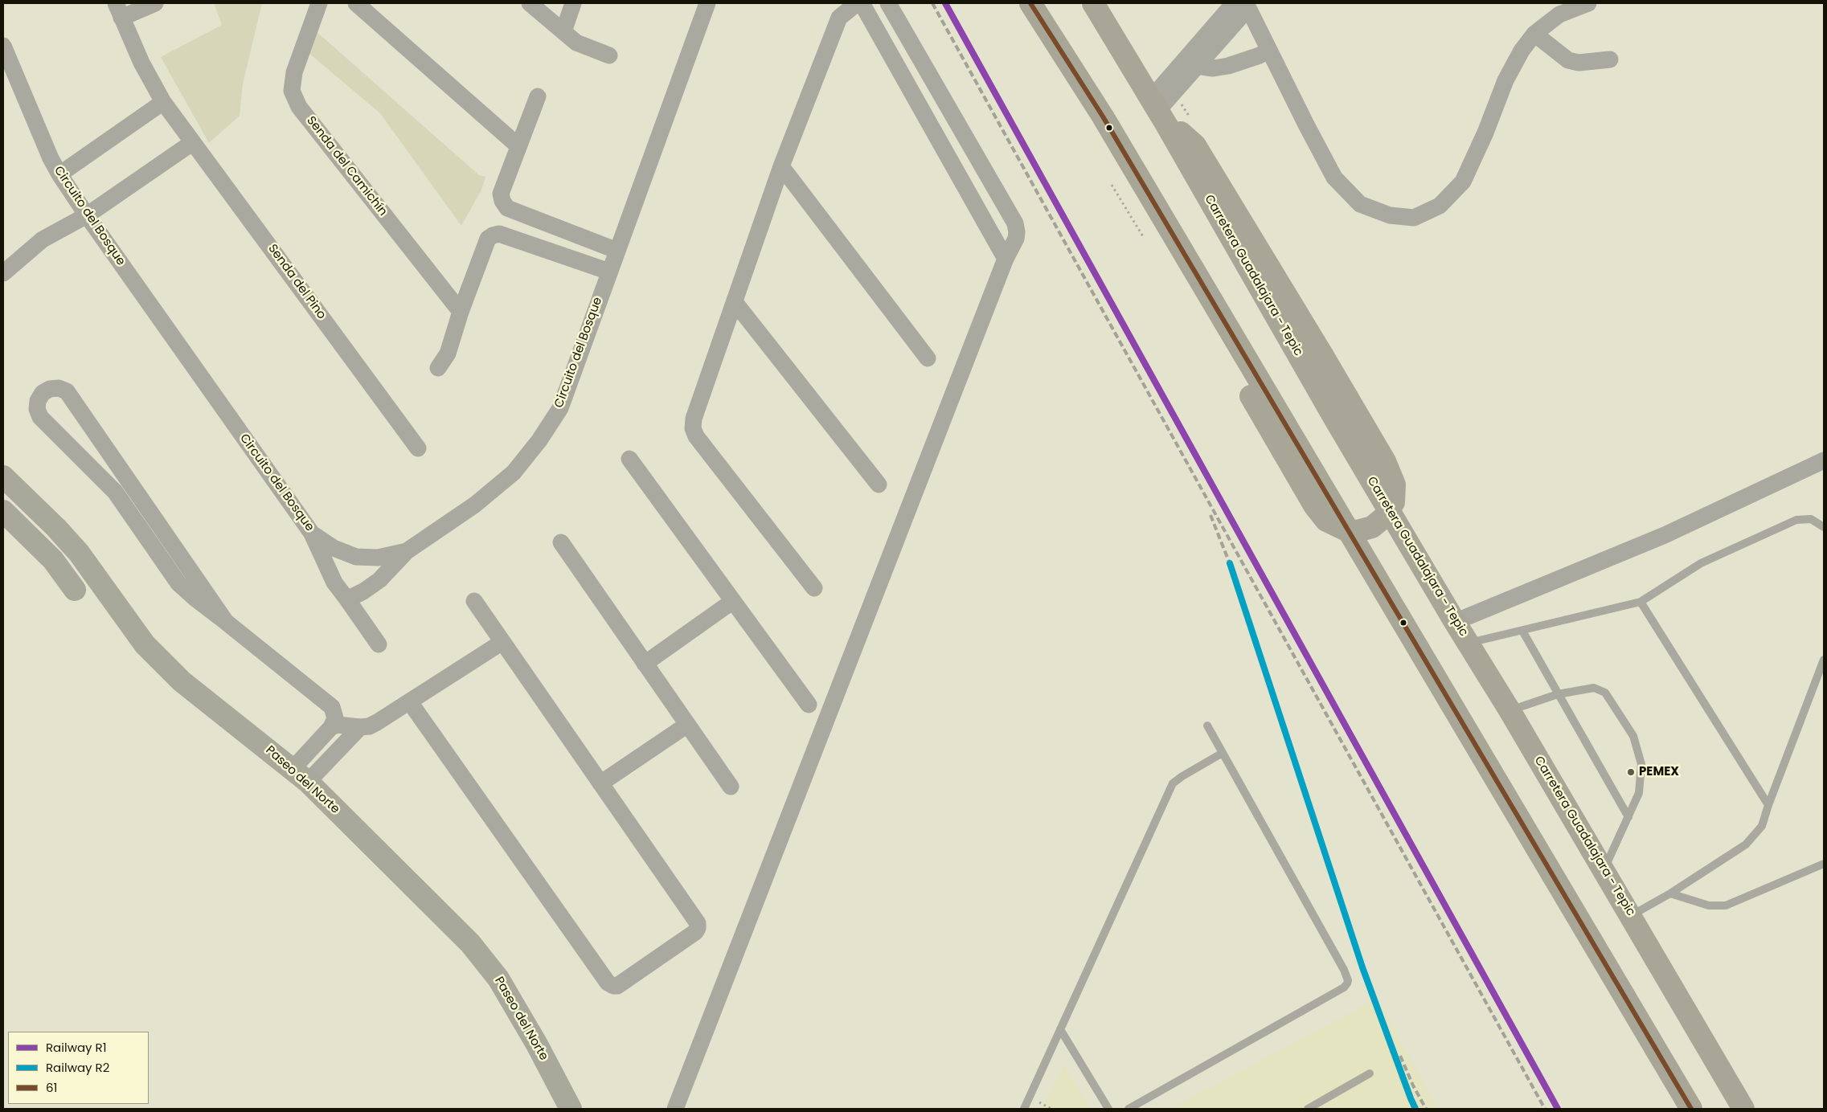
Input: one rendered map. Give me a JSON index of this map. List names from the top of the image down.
{
  "streets": {
    "highway": ["Carretera Guadalajara - Tepic"],
    "street": [
      "Senda del Camichín",
      "Circuito del Bosque",
      "Senda del Pino",
      "Paseo del Norte"
    ]
  },
  "places": ["PEMEX"],
  "lines": ["rail line R1", "transit line 61", "rail line R2"],
  "legend": ["Railway R1", "Railway R2", "61"]
}
